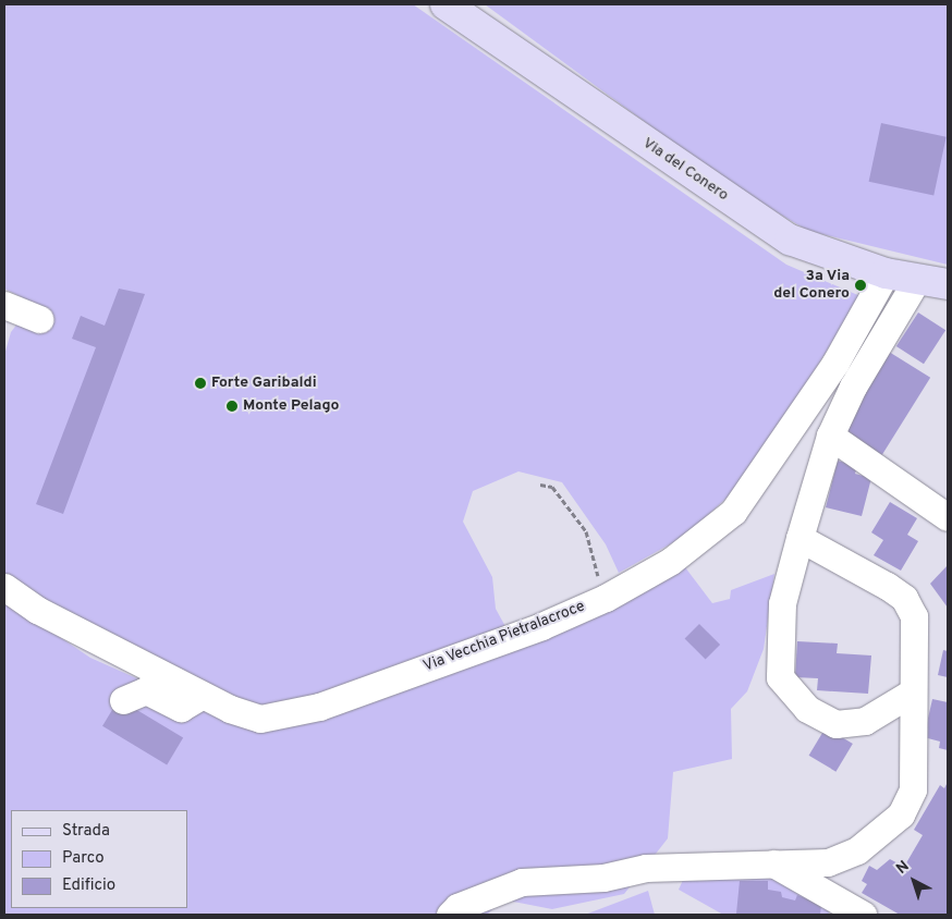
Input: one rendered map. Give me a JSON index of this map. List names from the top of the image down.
{
  "streets": {
    "main road": ["Via del Conero"],
    "street": ["Via Vecchia Pietralacroce"]
  },
  "crossings": [
    ["Via del Conero", "Via Vecchia Pietralacroce"]
  ],
  "places": ["3a Via del Conero", "Forte Garibaldi", "Monte Pelago"],
  "legend": ["Strada", "Parco", "Edificio"],
  "north": "top left"
}
